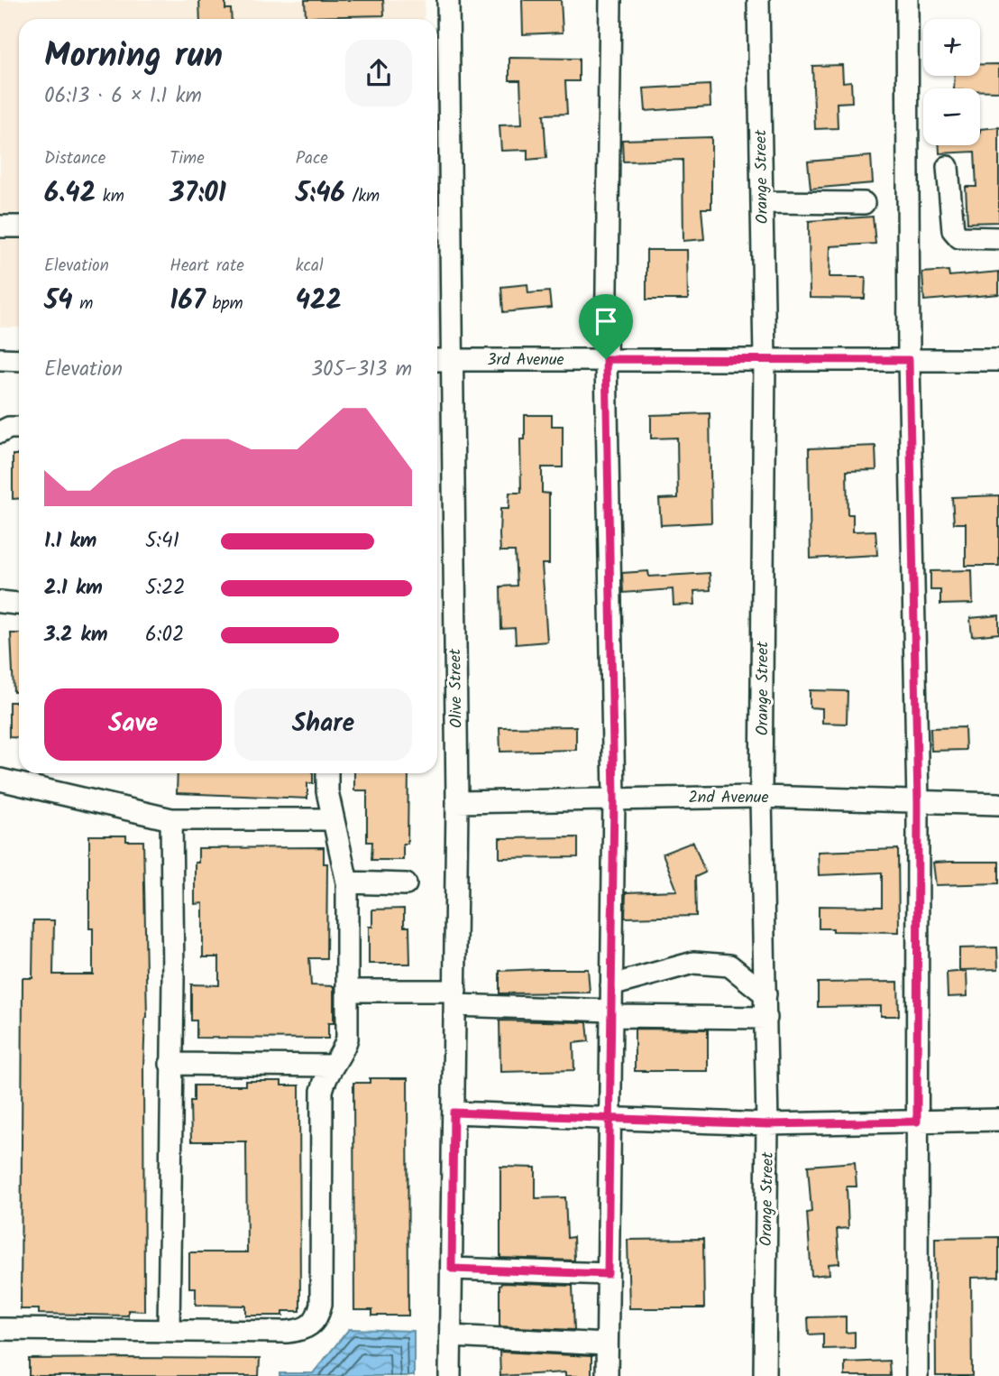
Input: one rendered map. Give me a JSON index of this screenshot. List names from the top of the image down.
{
  "streets": {
    "street": [
      "Orange Street",
      "3rd Avenue",
      "Olive Street",
      "2nd Avenue"
    ]
  },
  "crossings": [
    ["Orange Street", "3rd Avenue"],
    ["Orange Street", "2nd Avenue"],
    ["3rd Avenue", "Olive Street"],
    ["Olive Street", "2nd Avenue"]
  ],
  "page": {
    "map_buttons": ["+", "−"],
    "heading": ["Morning run", "06:13 · 6 × 1.1 km"],
    "stats": [
      ["Distance", "6.42 km"],
      ["Time", "37:01"],
      ["Pace", "5:46 /km"],
      ["Elevation", "54 m"],
      ["Heart rate", "167 bpm"],
      ["kcal", "422"]
    ],
    "chart": ["Elevation", "305–313 m"],
    "list": [
      {
        "name": "1.1 km",
        "note": "5:41"
      },
      {
        "name": "2.1 km",
        "note": "5:22"
      },
      {
        "name": "3.2 km",
        "note": "6:02"
      }
    ],
    "buttons": ["Save", "Share"]
  }
}
